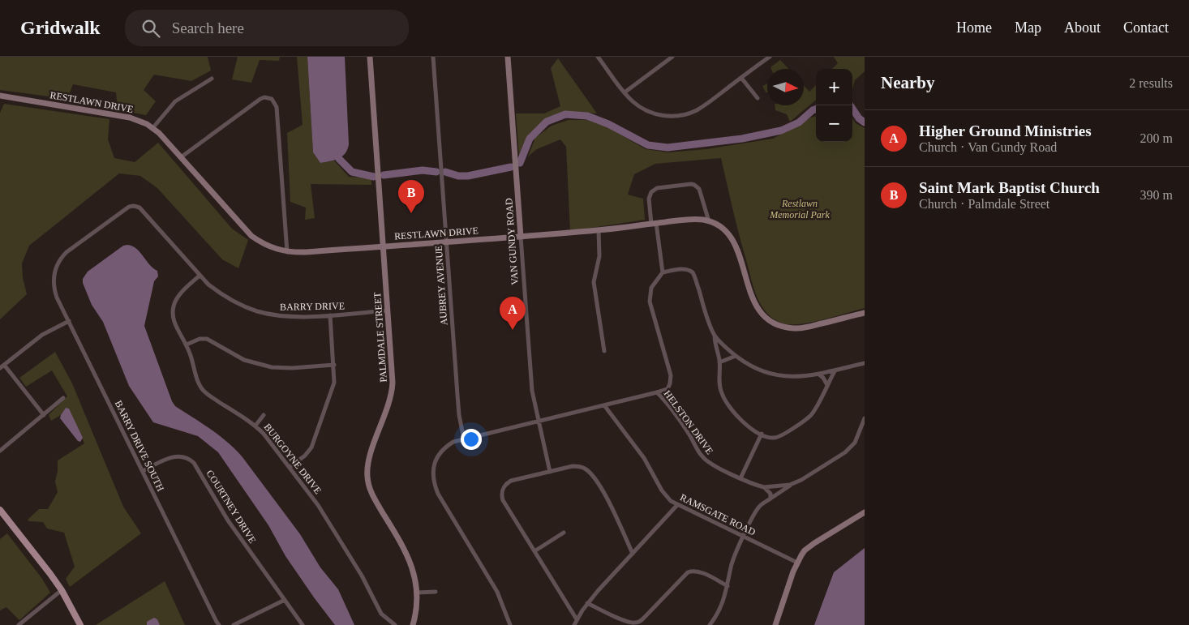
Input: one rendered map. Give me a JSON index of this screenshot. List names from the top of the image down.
{
  "streets": {
    "street": [
      "RESTLAWN DRIVE",
      "VAN GUNDY ROAD",
      "AUBREY AVENUE",
      "BARRY DRIVE",
      "PALMDALE STREET",
      "HELSTON DRIVE",
      "BARRY DRIVE SOUTH",
      "BURGOYNE DRIVE",
      "COURTNEY DRIVE",
      "RAMSGATE ROAD"
    ]
  },
  "crossings": [
    ["RESTLAWN DRIVE", "VAN GUNDY ROAD"],
    ["RESTLAWN DRIVE", "AUBREY AVENUE"],
    ["RESTLAWN DRIVE", "PALMDALE STREET"],
    ["BARRY DRIVE", "PALMDALE STREET"],
    ["BARRY DRIVE", "BARRY DRIVE SOUTH"],
    ["BARRY DRIVE", "BURGOYNE DRIVE"],
    ["BARRY DRIVE SOUTH", "COURTNEY DRIVE"]
  ],
  "parks": ["Restlawn Memorial Park"],
  "north": "right",
  "page": {
    "header": "Gridwalk",
    "search": "Search here",
    "nav": [
      "Home",
      "Map",
      "About",
      "Contact"
    ],
    "heading": ["Nearby", "2 results"],
    "map_buttons": ["+", "−"],
    "list": [
      {
        "mark": "A",
        "name": "Higher Ground Ministries",
        "note": "Church · Van Gundy Road",
        "value": "200 m"
      },
      {
        "mark": "B",
        "name": "Saint Mark Baptist Church",
        "note": "Church · Palmdale Street",
        "value": "390 m"
      }
    ],
    "pins": ["B", "A"]
  }
}
